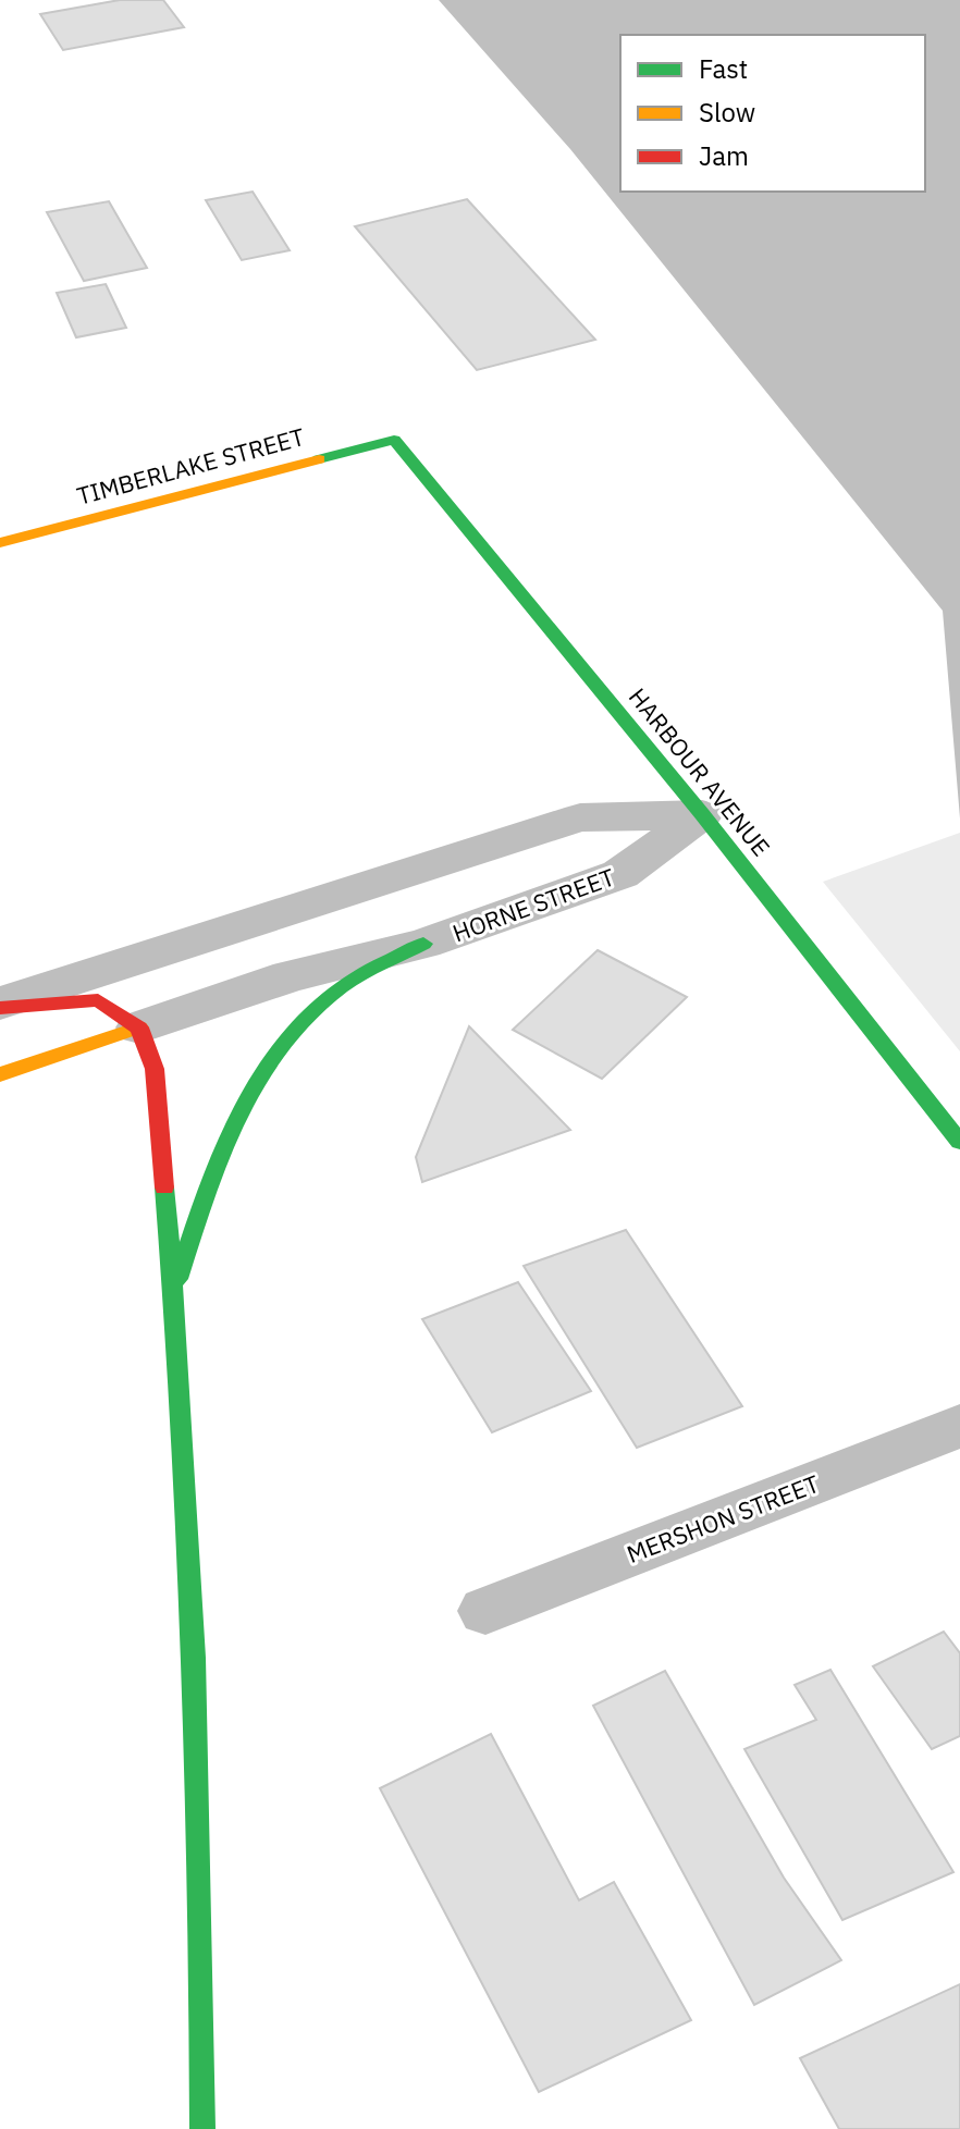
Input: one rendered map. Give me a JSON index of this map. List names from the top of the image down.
{
  "streets": {
    "main road": ["TIMBERLAKE STREET", "HARBOUR AVENUE", "HORNE STREET"],
    "street": ["MERSHON STREET"]
  },
  "crossings": [
    ["TIMBERLAKE STREET", "HARBOUR AVENUE"],
    ["HARBOUR AVENUE", "HORNE STREET"]
  ],
  "legend": ["Fast", "Slow", "Jam"]
}
